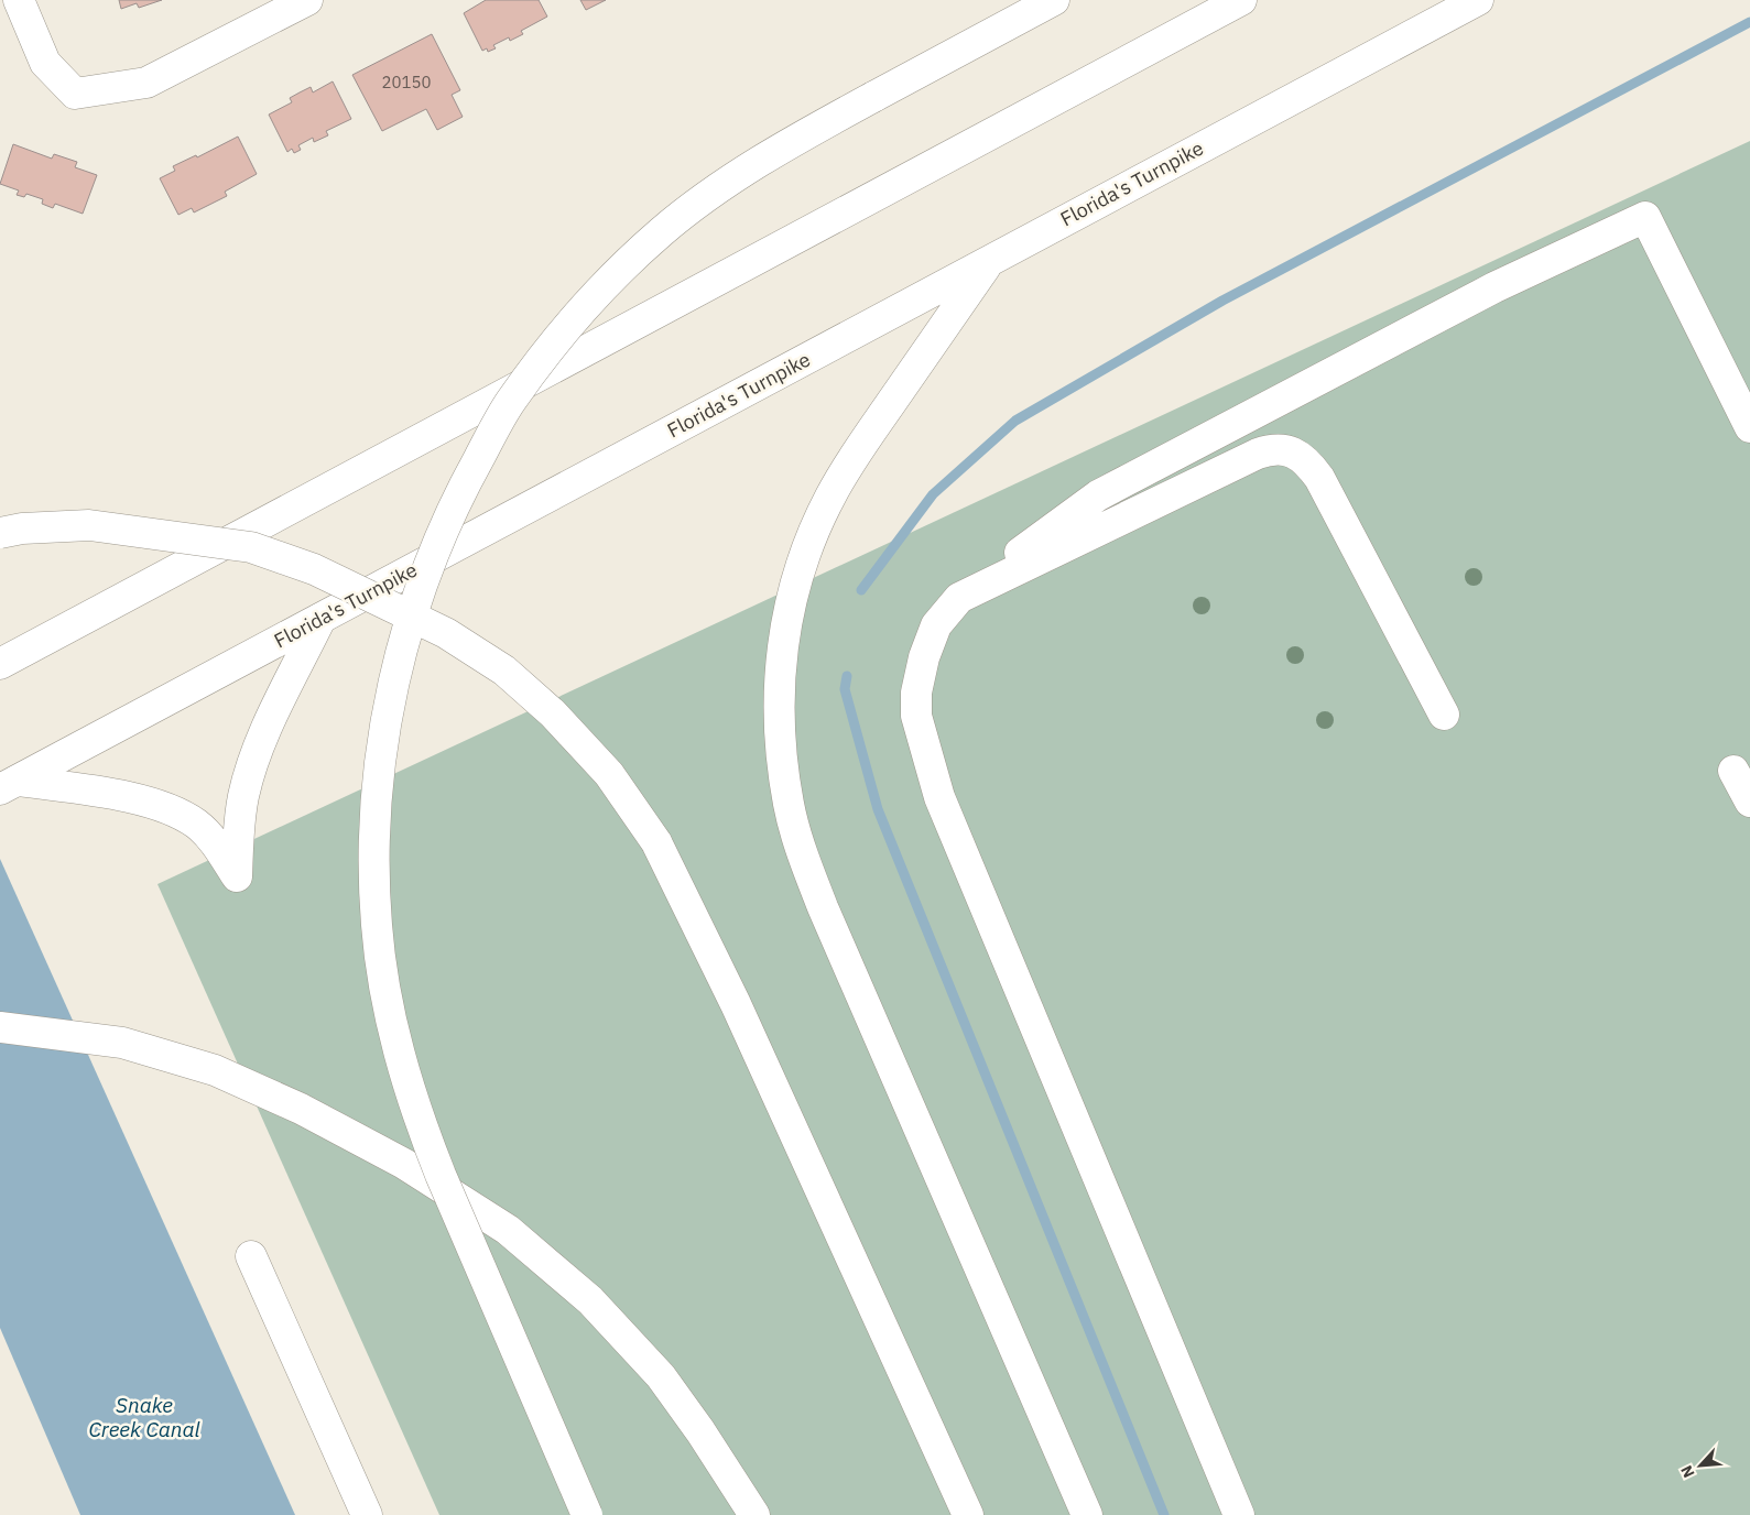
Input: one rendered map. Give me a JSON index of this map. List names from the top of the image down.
{
  "streets": {
    "main road": ["Florida's Turnpike"]
  },
  "water": ["Snake Creek Canal"],
  "house_numbers": ["20150"],
  "north": "bottom left"
}
